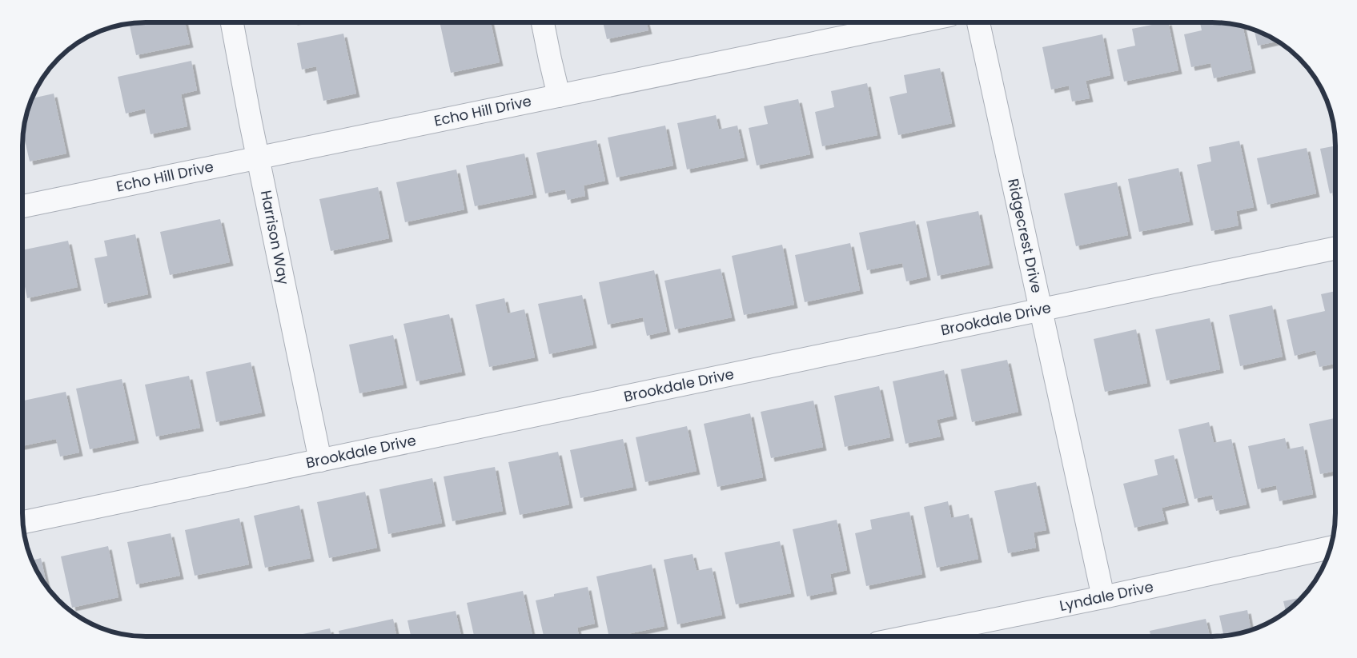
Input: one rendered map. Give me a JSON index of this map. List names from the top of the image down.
{
  "streets": {
    "street": [
      "Echo Hill Drive",
      "Ridgecrest Drive",
      "Harrison Way",
      "Brookdale Drive",
      "Lyndale Drive"
    ]
  },
  "crossings": [
    ["Echo Hill Drive", "Harrison Way"],
    ["Ridgecrest Drive", "Brookdale Drive"],
    ["Ridgecrest Drive", "Lyndale Drive"],
    ["Harrison Way", "Brookdale Drive"]
  ]
}
